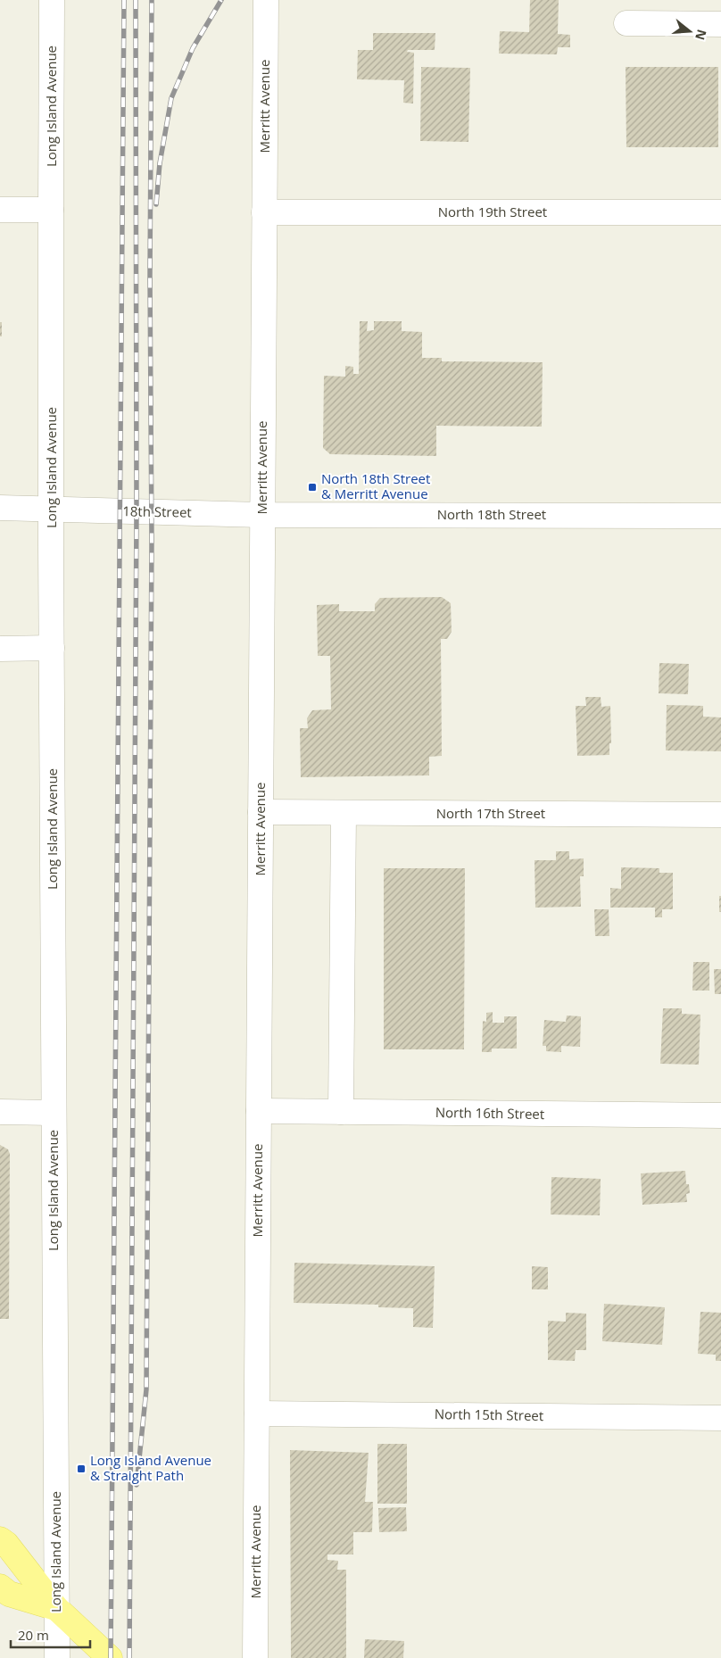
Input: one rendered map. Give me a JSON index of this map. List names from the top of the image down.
{
  "streets": {
    "street": [
      "Long Island Avenue",
      "Merritt Avenue",
      "North 19th Street",
      "18th Street",
      "North 18th Street",
      "North 17th Street",
      "North 16th Street",
      "North 15th Street"
    ]
  },
  "crossings": [
    ["Long Island Avenue", "18th Street"],
    ["Merritt Avenue", "North 19th Street"],
    ["Merritt Avenue", "18th Street"],
    ["Merritt Avenue", "North 18th Street"],
    ["Merritt Avenue", "North 17th Street"],
    ["Merritt Avenue", "North 16th Street"],
    ["Merritt Avenue", "North 15th Street"],
    ["18th Street", "North 18th Street"]
  ],
  "places": {
    "transit": ["North 18th Street & Merritt Avenue", "Long Island Avenue & Straight Path"]
  },
  "scale_bar": "20 m",
  "north": "right"
}
